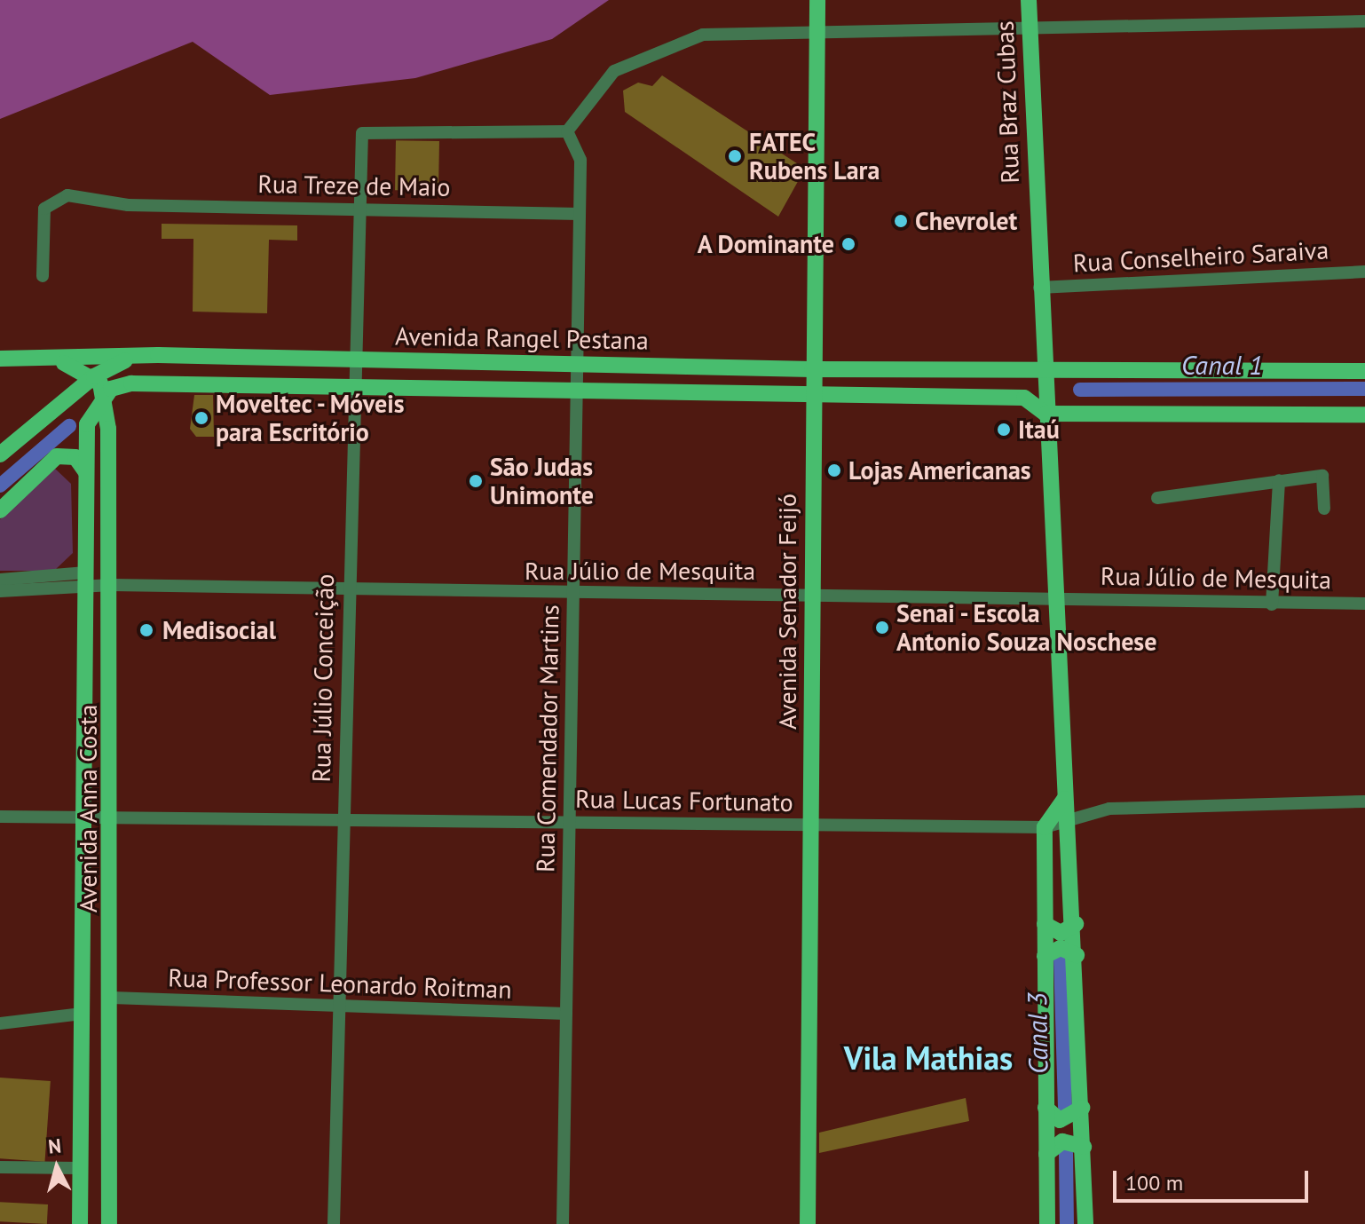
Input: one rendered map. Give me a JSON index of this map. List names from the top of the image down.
{
  "streets": {
    "main road": [
      "Rua Braz Cubas",
      "Avenida Rangel Pestana",
      "Avenida Senador Feijó",
      "Avenida Anna Costa"
    ],
    "street": [
      "Rua Treze de Maio",
      "Rua Conselheiro Saraiva",
      "Rua Júlio de Mesquita",
      "Rua Júlio Conceição",
      "Rua Comendador Martins",
      "Rua Lucas Fortunato",
      "Rua Professor Leonardo Roitman"
    ]
  },
  "crossings": [
    ["Rua Braz Cubas", "Rua Conselheiro Saraiva"],
    ["Rua Braz Cubas", "Avenida Rangel Pestana"],
    ["Rua Braz Cubas", "Rua Júlio de Mesquita"],
    ["Rua Braz Cubas", "Rua Lucas Fortunato"],
    ["Rua Treze de Maio", "Rua Júlio Conceição"],
    ["Rua Treze de Maio", "Rua Comendador Martins"],
    ["Avenida Rangel Pestana", "Avenida Senador Feijó"],
    ["Avenida Rangel Pestana", "Rua Júlio Conceição"],
    ["Avenida Rangel Pestana", "Rua Comendador Martins"],
    ["Rua Júlio de Mesquita", "Avenida Senador Feijó"],
    ["Rua Júlio de Mesquita", "Rua Júlio Conceição"],
    ["Rua Júlio de Mesquita", "Rua Comendador Martins"],
    ["Rua Júlio de Mesquita", "Avenida Anna Costa"],
    ["Avenida Senador Feijó", "Rua Lucas Fortunato"],
    ["Rua Júlio Conceição", "Rua Comendador Martins"],
    ["Rua Júlio Conceição", "Rua Lucas Fortunato"],
    ["Rua Júlio Conceição", "Rua Professor Leonardo Roitman"],
    ["Rua Comendador Martins", "Rua Lucas Fortunato"],
    ["Rua Comendador Martins", "Rua Professor Leonardo Roitman"],
    ["Rua Lucas Fortunato", "Avenida Anna Costa"],
    ["Avenida Anna Costa", "Rua Professor Leonardo Roitman"]
  ],
  "districts": ["Vila Mathias"],
  "water": ["Canal 1", "Canal 3"],
  "places": [
    "FATEC Rubens Lara",
    "Chevrolet",
    "A Dominante",
    "Moveltec - Móveis para Escritório",
    "Itaú",
    "Lojas Americanas",
    "São Judas Unimonte",
    "Senai - Escola Antonio Souza Noschese",
    "Medisocial"
  ],
  "scale_bar": "100 m",
  "north": "top"
}
